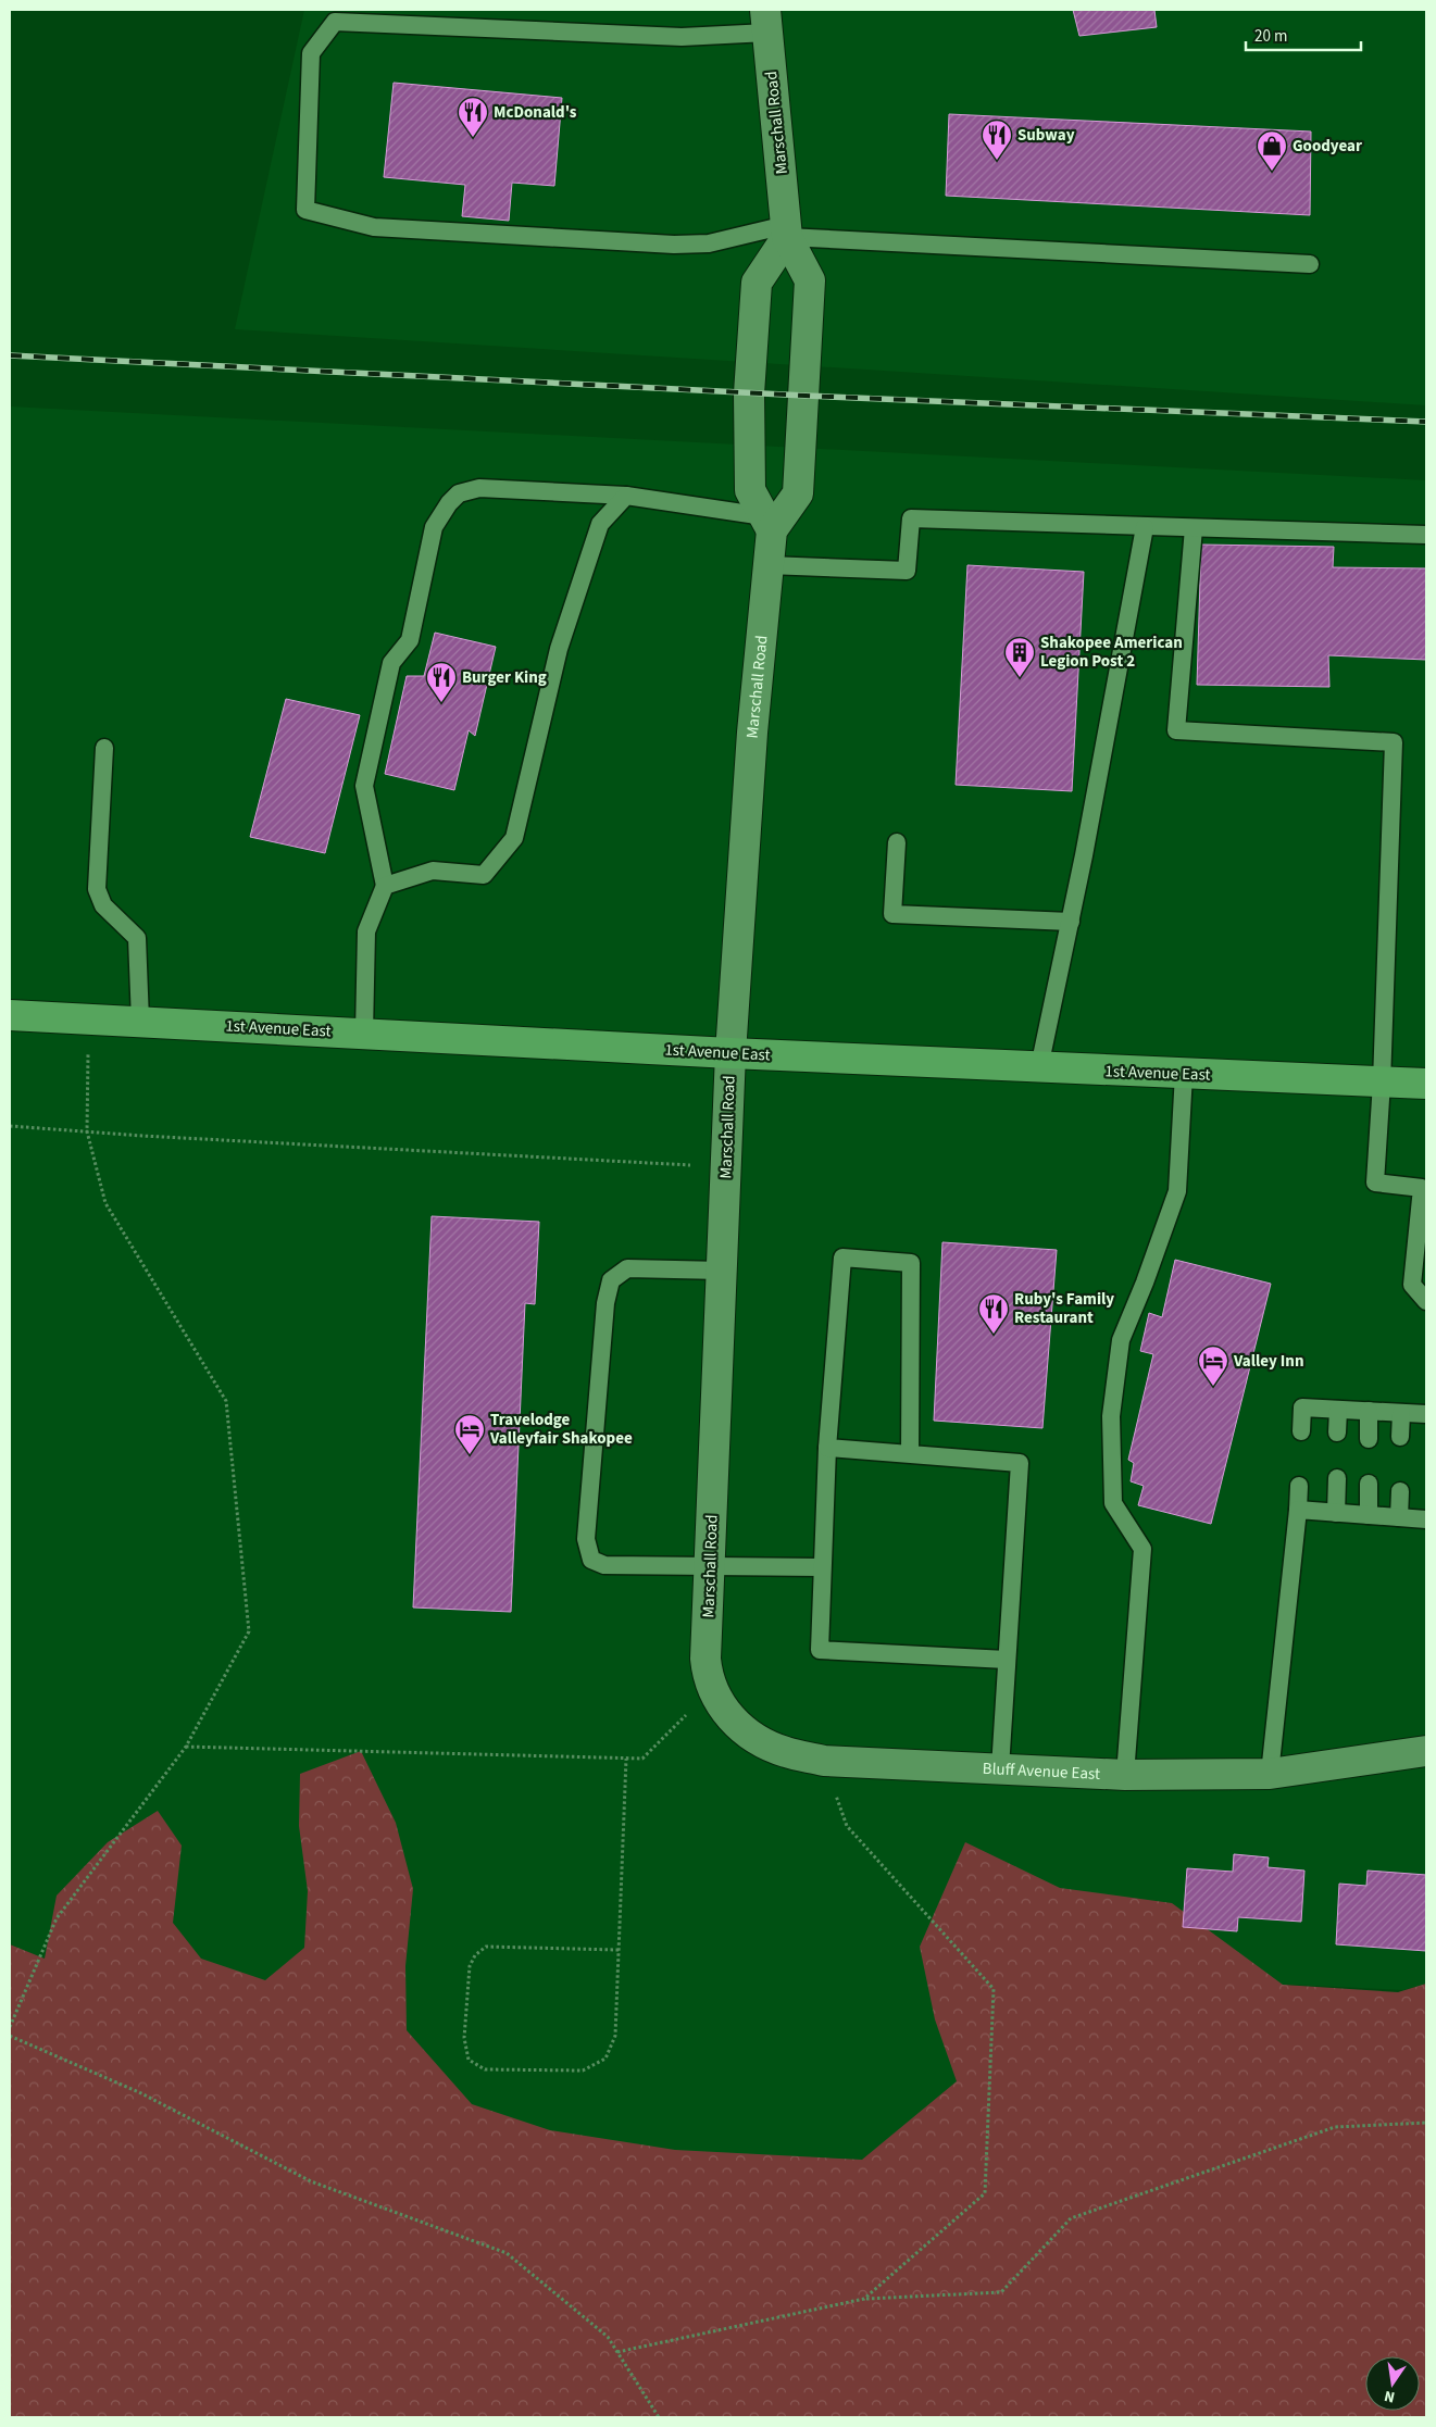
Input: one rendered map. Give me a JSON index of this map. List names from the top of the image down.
{
  "streets": {
    "main road": ["1st Avenue East"],
    "street": ["Marschall Road", "Bluff Avenue East"]
  },
  "crossings": [
    ["Marschall Road", "1st Avenue East"],
    ["Marschall Road", "Bluff Avenue East"]
  ],
  "places": {
    "restaurant": [
      "McDonald's",
      "Subway",
      "Burger King",
      "Ruby's Family Restaurant"
    ],
    "shop": ["Goodyear"],
    "building": ["Shakopee American Legion Post 2"],
    "hotel": ["Valley Inn", "Travelodge Valleyfair Shakopee"]
  },
  "scale_bar": "20 m",
  "north": "bottom"
}
